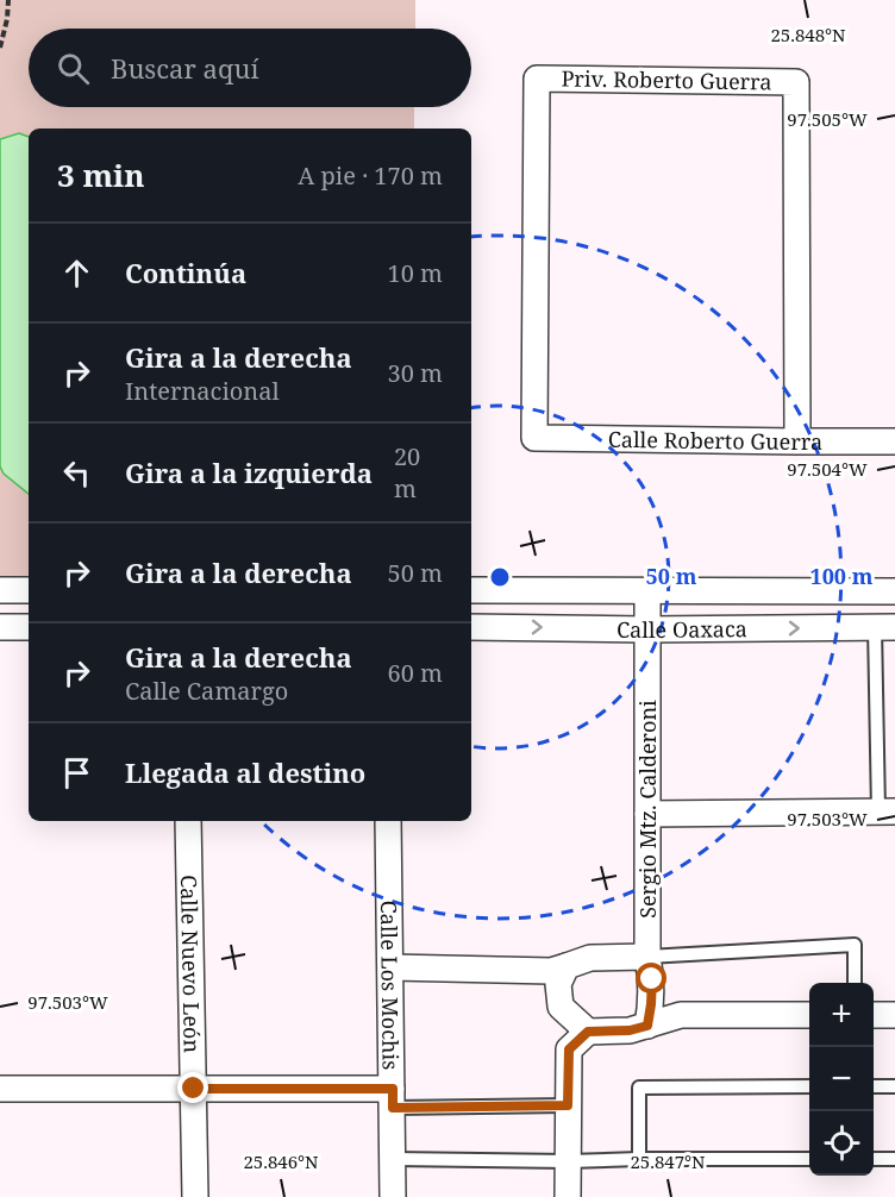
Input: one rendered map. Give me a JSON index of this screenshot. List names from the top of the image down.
{
  "streets": {
    "street": [
      "Priv. Roberto Guerra",
      "Calle Roberto Guerra",
      "Calle Oaxaca",
      "Sergio Mtz. Calderoni",
      "Calle Nuevo León",
      "Calle Los Mochis"
    ]
  },
  "crossings": [
    ["Priv. Roberto Guerra", "Calle Roberto Guerra"],
    ["Calle Oaxaca", "Sergio Mtz. Calderoni"]
  ],
  "page": {
    "search": "Buscar aquí",
    "heading": ["3 min", "A pie · 170 m"],
    "list": [
      ["Continúa", "10 m"],
      ["Gira a la derecha", "Internacional", "30 m"],
      ["Gira a la izquierda", "20 m"],
      ["Gira a la derecha", "50 m"],
      ["Gira a la derecha", "Calle Camargo", "60 m"],
      "Llegada al destino"
    ],
    "map_buttons": ["+", "−"]
  },
  "coordinates": [
    "25.848°N",
    "97.505°W",
    "97.504°W",
    "97.503°W",
    "25.846°N",
    "25.847°N"
  ],
  "rings": ["50 m", "100 m"]
}
